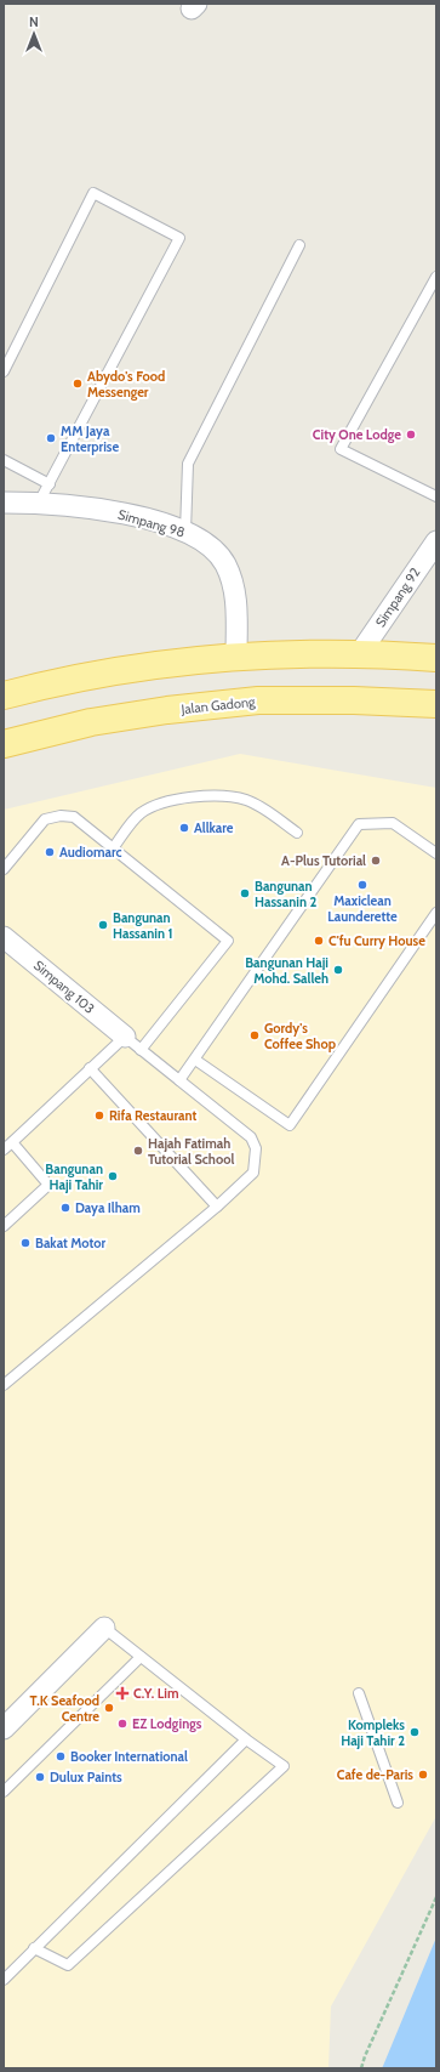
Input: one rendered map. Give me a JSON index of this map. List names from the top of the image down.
{
  "streets": {
    "main road": ["Jalan Gadong"],
    "street": ["Simpang 98", "Simpang 92", "Simpang 103"]
  },
  "places": {
    "other": [
      "Abydo's Food Messenger",
      "City One Lodge",
      "MM Jaya Enterprise",
      "Allkare",
      "Audiomarc",
      "A-Plus Tutorial",
      "Maxiclean Launderette",
      "Bangunan Hassanin 2",
      "Bangunan Hassanin 1",
      "C'fu Curry House",
      "Bangunan Haji Mohd. Salleh",
      "Gordy's Coffee Shop",
      "Rifa Restaurant",
      "Hajah Fatimah Tutorial School",
      "Bangunan Haji Tahir",
      "Daya Ilham",
      "Bakat Motor",
      "T.K Seafood Centre",
      "EZ Lodgings",
      "Kompleks Haji Tahir 2",
      "Booker International",
      "Cafe de-Paris",
      "Dulux Paints"
    ],
    "health": ["C.Y. Lim"]
  },
  "north": "top"
}
